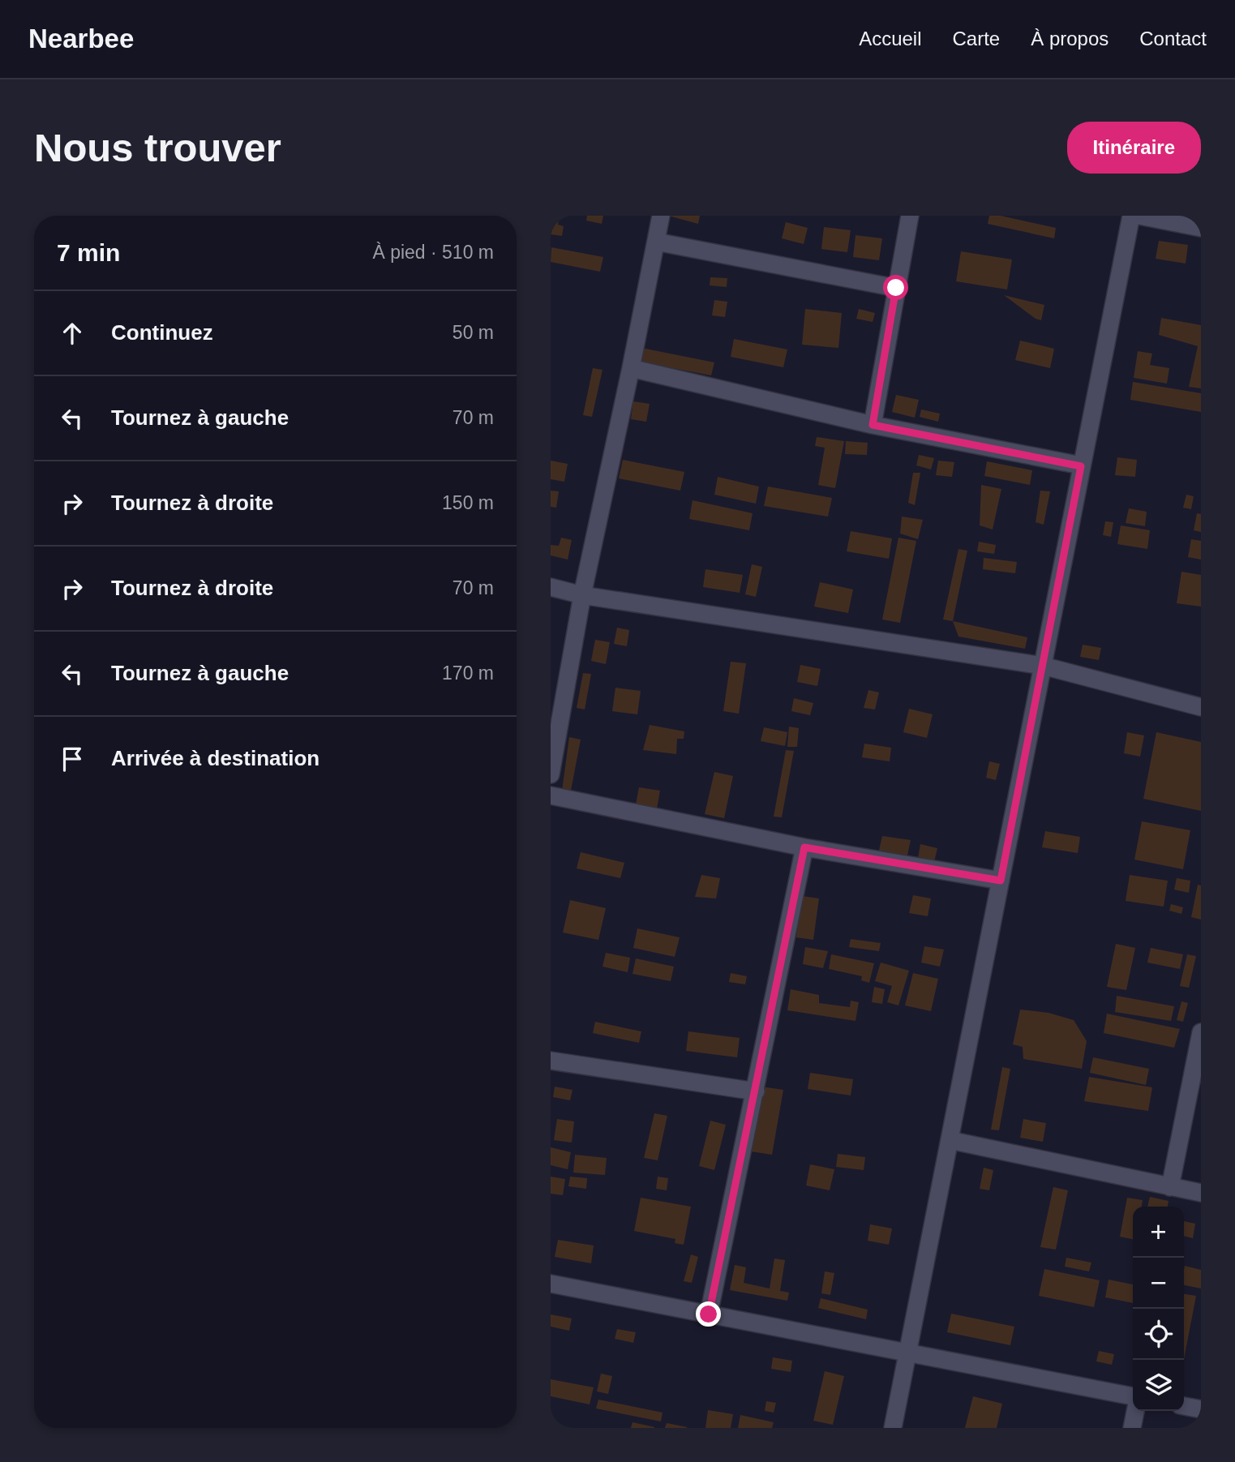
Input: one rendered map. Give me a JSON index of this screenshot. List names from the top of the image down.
{
  "page": {
    "header": "Nearbee",
    "nav": [
      "Accueil",
      "Carte",
      "À propos",
      "Contact"
    ],
    "buttons": "Itinéraire",
    "title": "Nous trouver",
    "heading": ["7 min", "À pied · 510 m"],
    "list": [
      ["Continuez", "50 m"],
      ["Tournez à gauche", "70 m"],
      ["Tournez à droite", "150 m"],
      ["Tournez à droite", "70 m"],
      ["Tournez à gauche", "170 m"],
      "Arrivée à destination"
    ],
    "map_buttons": ["+", "−"]
  }
}
